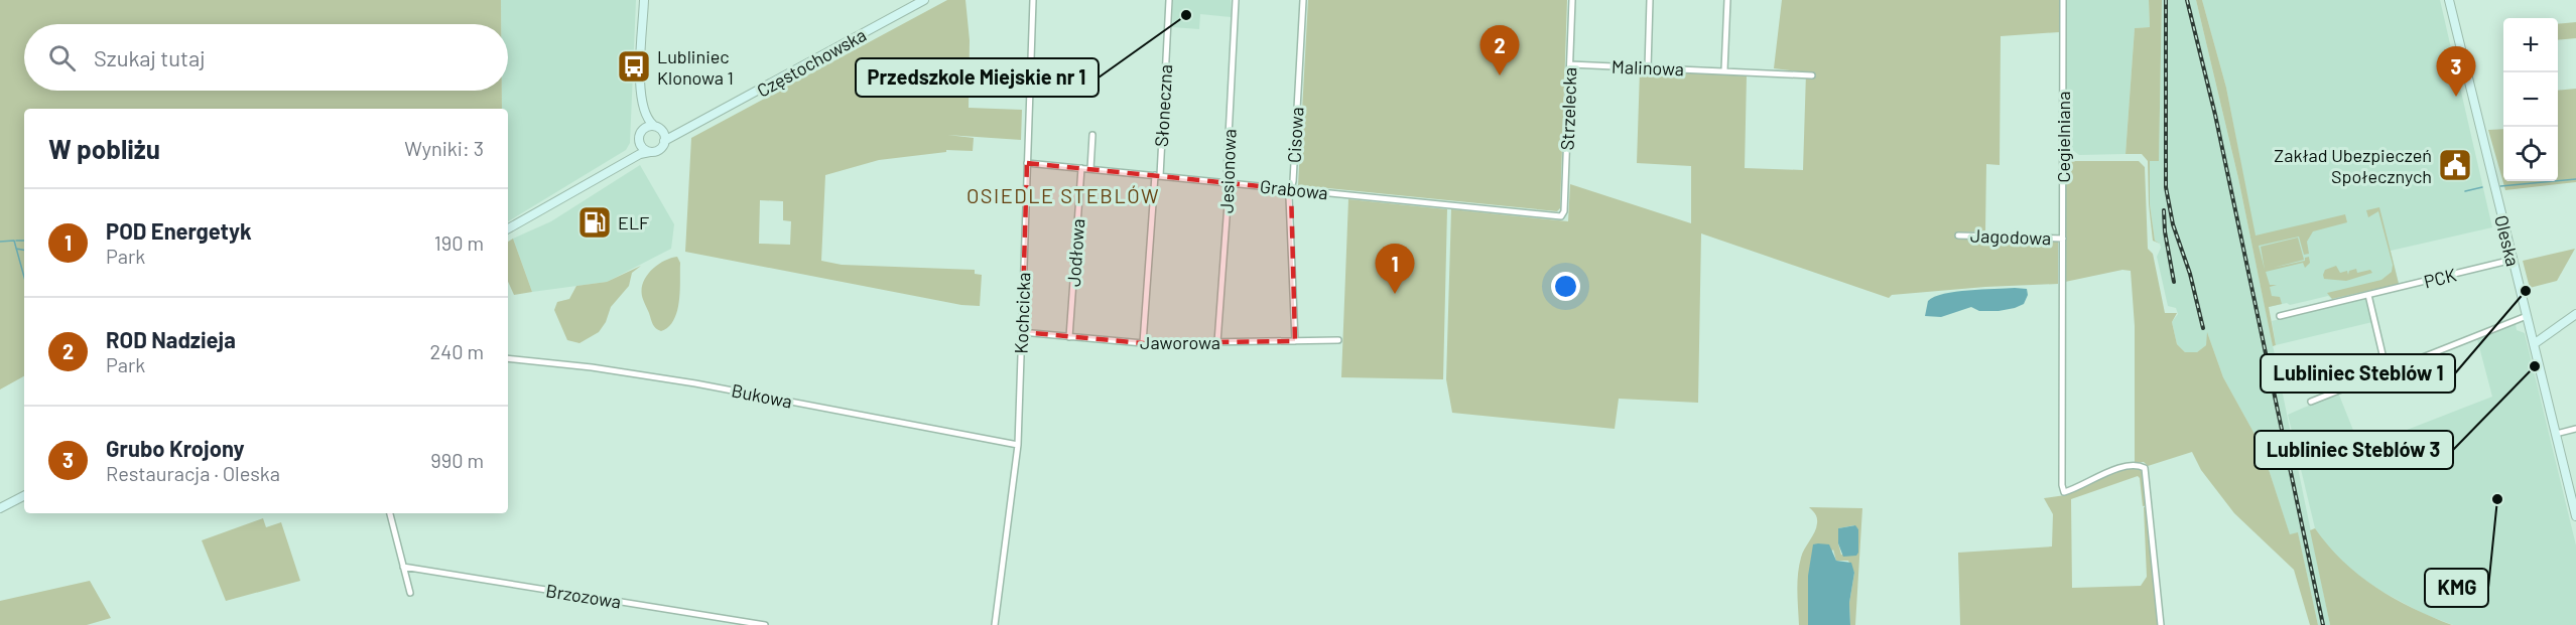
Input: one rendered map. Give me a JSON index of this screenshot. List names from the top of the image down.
{
  "streets": {
    "street": [
      "Częstochowska",
      "Malinowa",
      "Słoneczna",
      "Strzelecka",
      "Cisowa",
      "Cegielniana",
      "Jesionowa",
      "Grabowa",
      "Jagodowa",
      "Oleska",
      "Jodłowa",
      "PCK",
      "Kochcicka",
      "Jaworowa",
      "Bukowa",
      "Brzozowa"
    ]
  },
  "crossings": [
    ["Malinowa", "Strzelecka"],
    ["Słoneczna", "Grabowa"],
    ["Słoneczna", "Jaworowa"],
    ["Strzelecka", "Grabowa"],
    ["Cisowa", "Grabowa"],
    ["Cisowa", "Jaworowa"],
    ["Cegielniana", "Jagodowa"],
    ["Jesionowa", "Grabowa"],
    ["Jesionowa", "Jaworowa"],
    ["Grabowa", "Jodłowa"],
    ["Grabowa", "Kochcicka"],
    ["Oleska", "PCK"],
    ["Jodłowa", "Jaworowa"],
    ["Kochcicka", "Jaworowa"],
    ["Kochcicka", "Bukowa"]
  ],
  "districts": ["OSIEDLE STEBLÓW"],
  "places": {
    "other": [
      "Przedszkole Miejskie nr 1",
      "Lubliniec Steblów 1",
      "Lubliniec Steblów 3",
      "KMG"
    ],
    "bus stop": ["Lubliniec Klonowa 1"],
    "public building": ["Zakład Ubezpieczeń Społecznych"],
    "fuel station": ["ELF"]
  },
  "page": {
    "map_buttons": ["+", "−"],
    "search": "Szukaj tutaj",
    "pins": ["2", "3", "1"],
    "heading": ["W pobliżu", "Wyniki: 3"],
    "list": [
      {
        "mark": "1",
        "name": "POD Energetyk",
        "note": "Park",
        "value": "190 m"
      },
      {
        "mark": "2",
        "name": "ROD Nadzieja",
        "note": "Park",
        "value": "240 m"
      },
      {
        "mark": "3",
        "name": "Grubo Krojony",
        "note": "Restauracja · Oleska",
        "value": "990 m"
      }
    ]
  }
}
